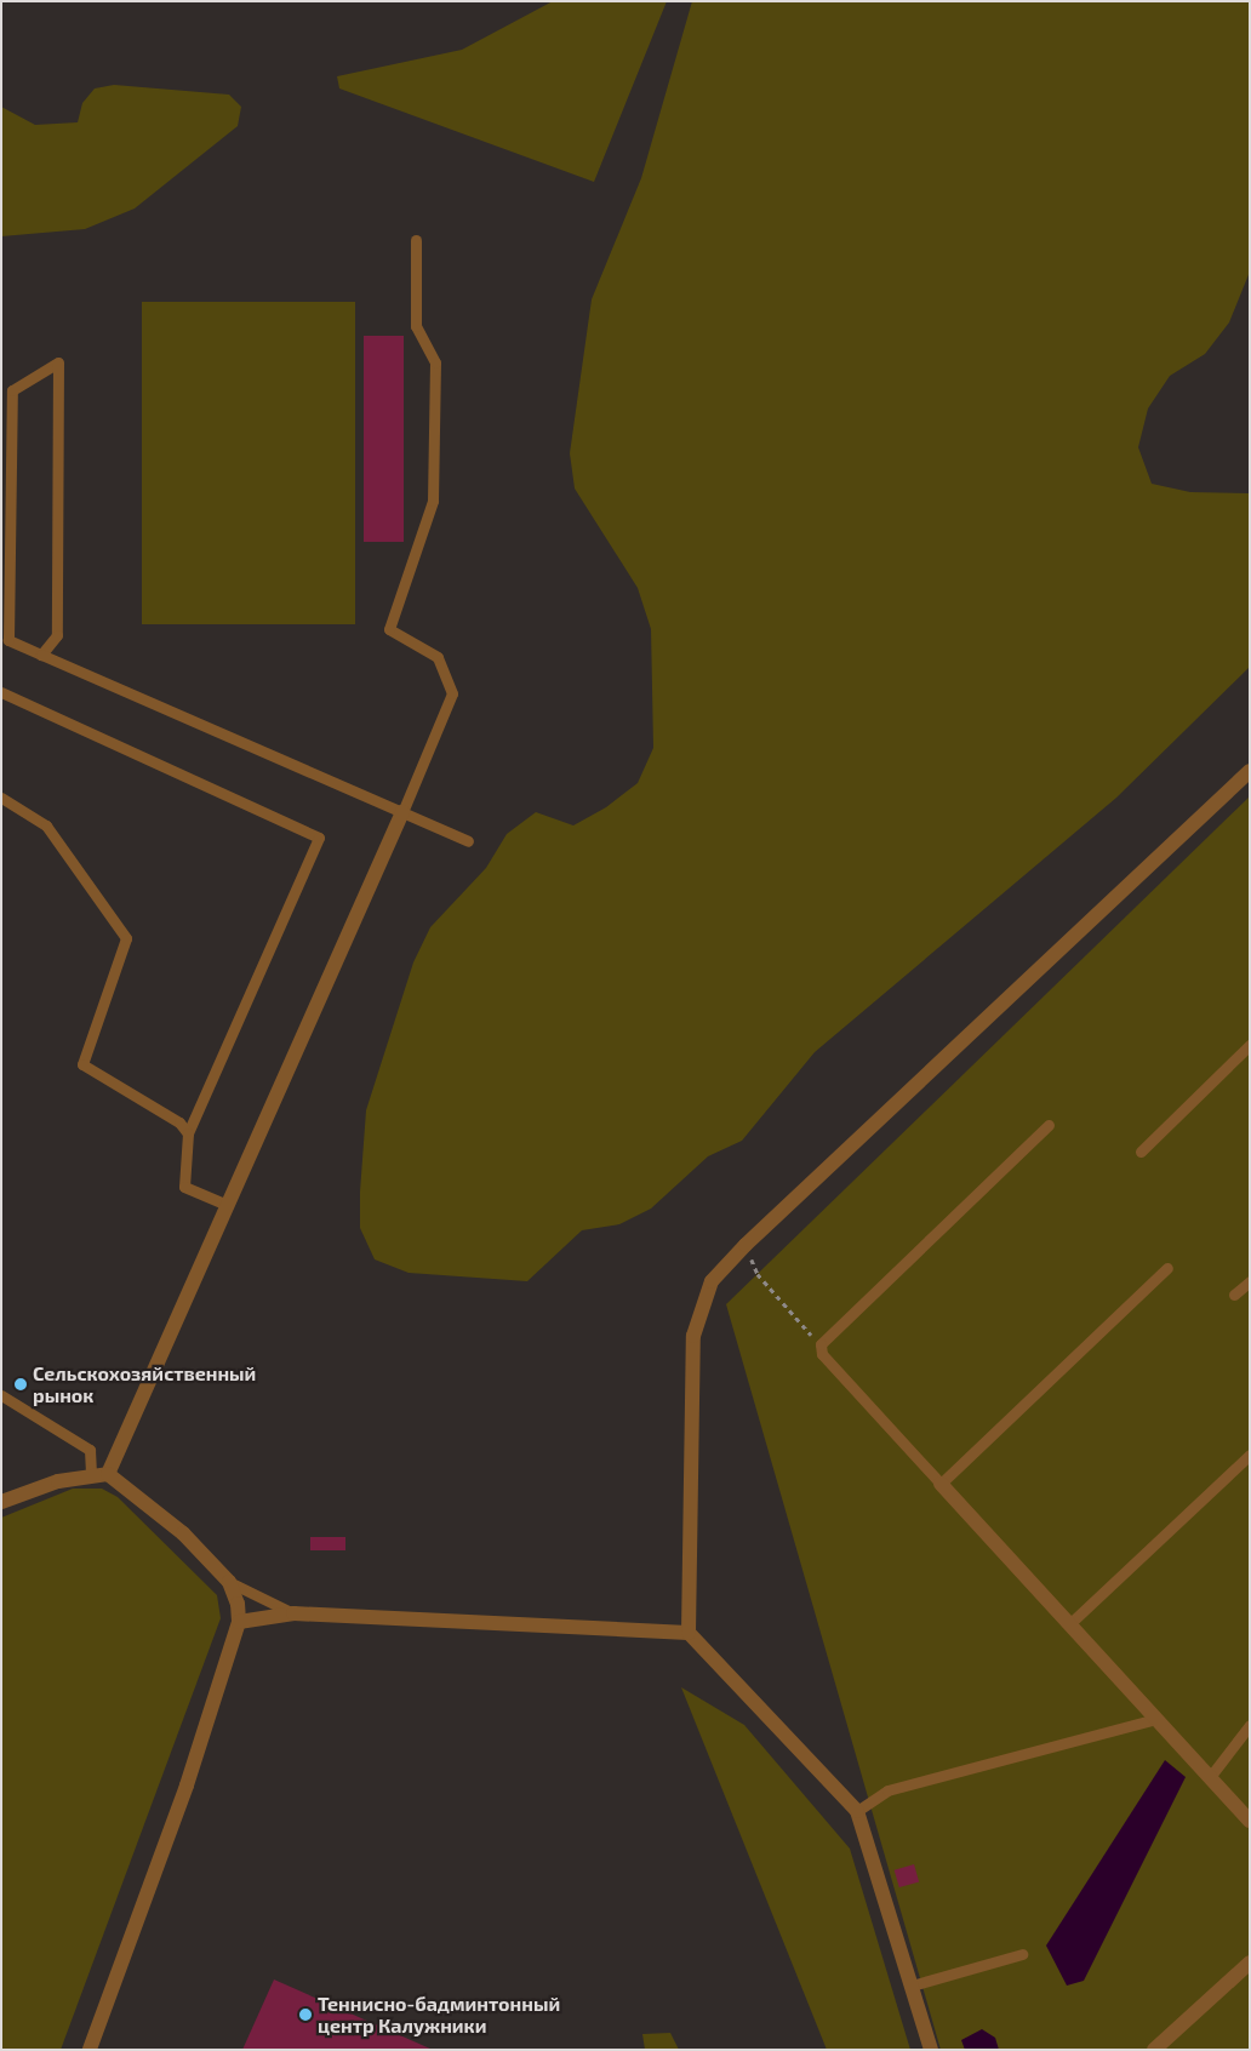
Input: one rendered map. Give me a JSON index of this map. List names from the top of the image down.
{
  "places": ["Сельскохозяйственный рынок", "Теннисно-бадминтонный центр Калужники"]
}
